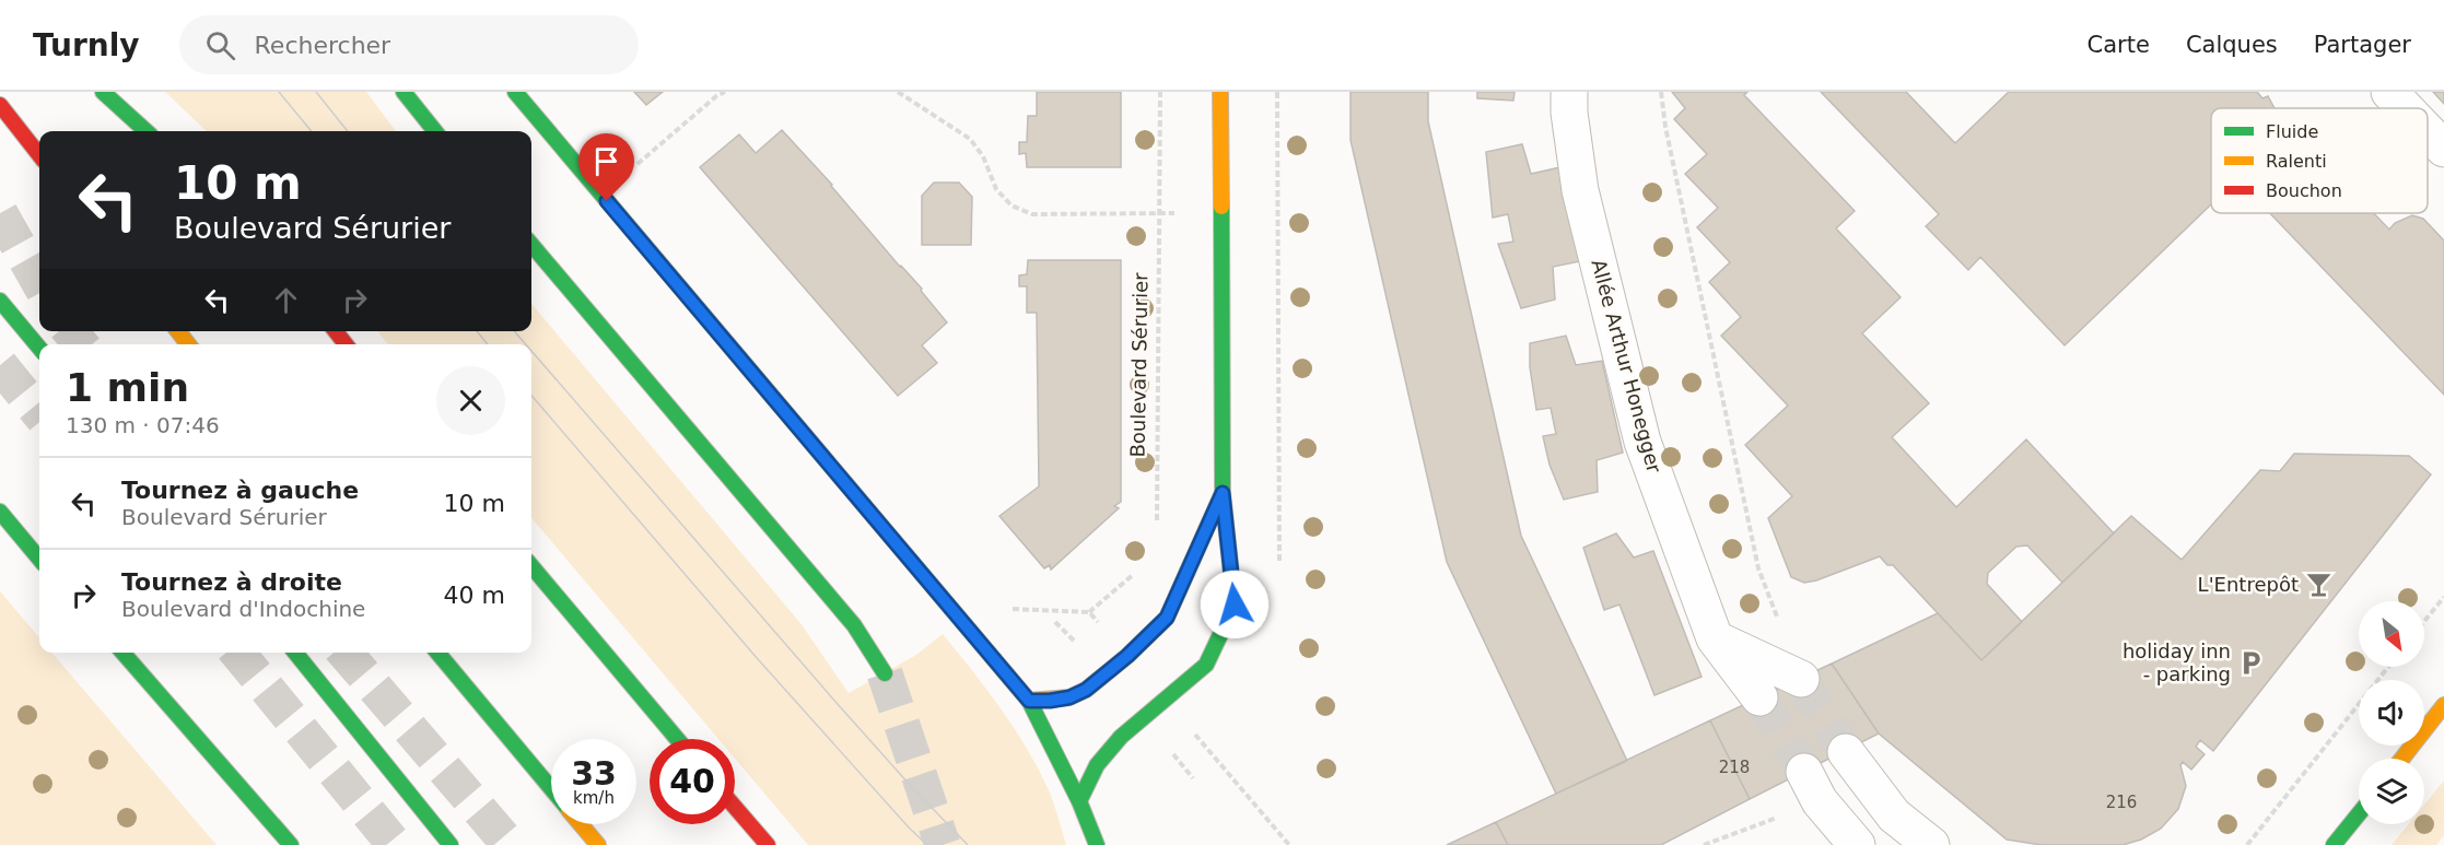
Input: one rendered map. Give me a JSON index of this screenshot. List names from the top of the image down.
{
  "streets": {
    "street": ["Allée Arthur Honegger"],
    "path": ["Boulevard Sérurier"]
  },
  "places": {
    "bar": ["L'Entrepôt"],
    "parking": ["holiday inn - parking"]
  },
  "house_numbers": ["218", "216"],
  "legend": ["Fluide", "Ralenti", "Bouchon"],
  "north": "bottom right",
  "page": {
    "header": "Turnly",
    "search": "Rechercher",
    "nav": ["Carte", "Calques", "Partager"],
    "turn": ["10 m", "Boulevard Sérurier"],
    "heading": ["1 min", "130 m · 07:46"],
    "list": [
      {
        "name": "Tournez à gauche",
        "note": "Boulevard Sérurier",
        "value": "10 m"
      },
      {
        "name": "Tournez à droite",
        "note": "Boulevard d'Indochine",
        "value": "40 m"
      }
    ],
    "speed": "33 km/h",
    "limit": "40"
  }
}
